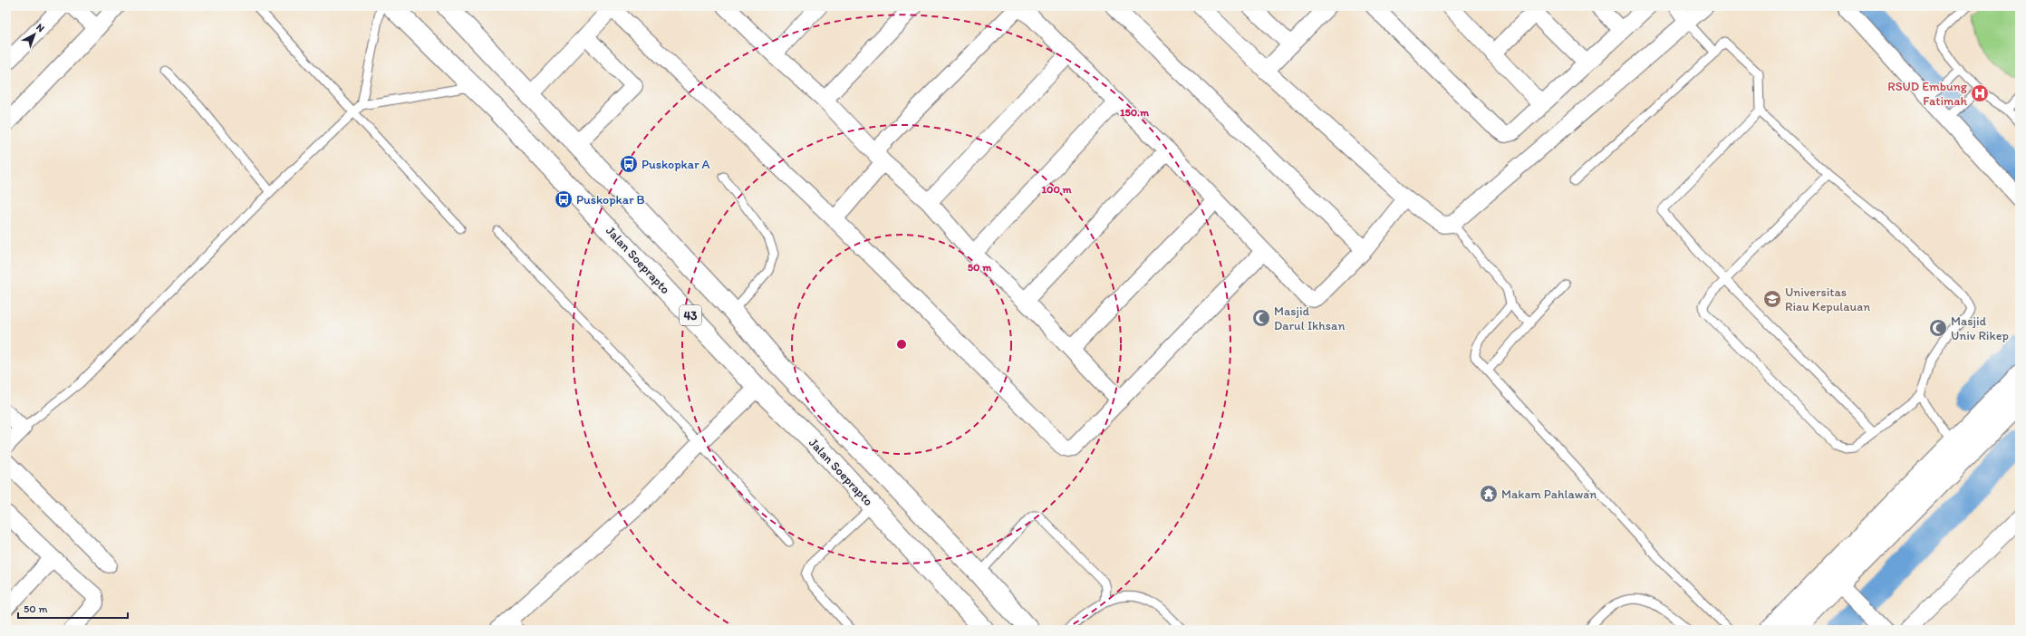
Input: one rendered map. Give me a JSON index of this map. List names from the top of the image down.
{
  "streets": {
    "main road": ["Jalan Soeprapto", "43"]
  },
  "places": {
    "hospital": ["RSUD Embung Fatimah"],
    "bus stop": ["Puskopkar A", "Puskopkar B"],
    "school or university": ["Universitas Riau Kepulauan"],
    "mosque": ["Masjid Darul Ikhsan", "Masjid Univ Rikep"],
    "temple": ["Makam Pahlawan"]
  },
  "scale_bar": "50 m",
  "north": "top right",
  "rings": ["150 m", "100 m", "50 m"]
}
